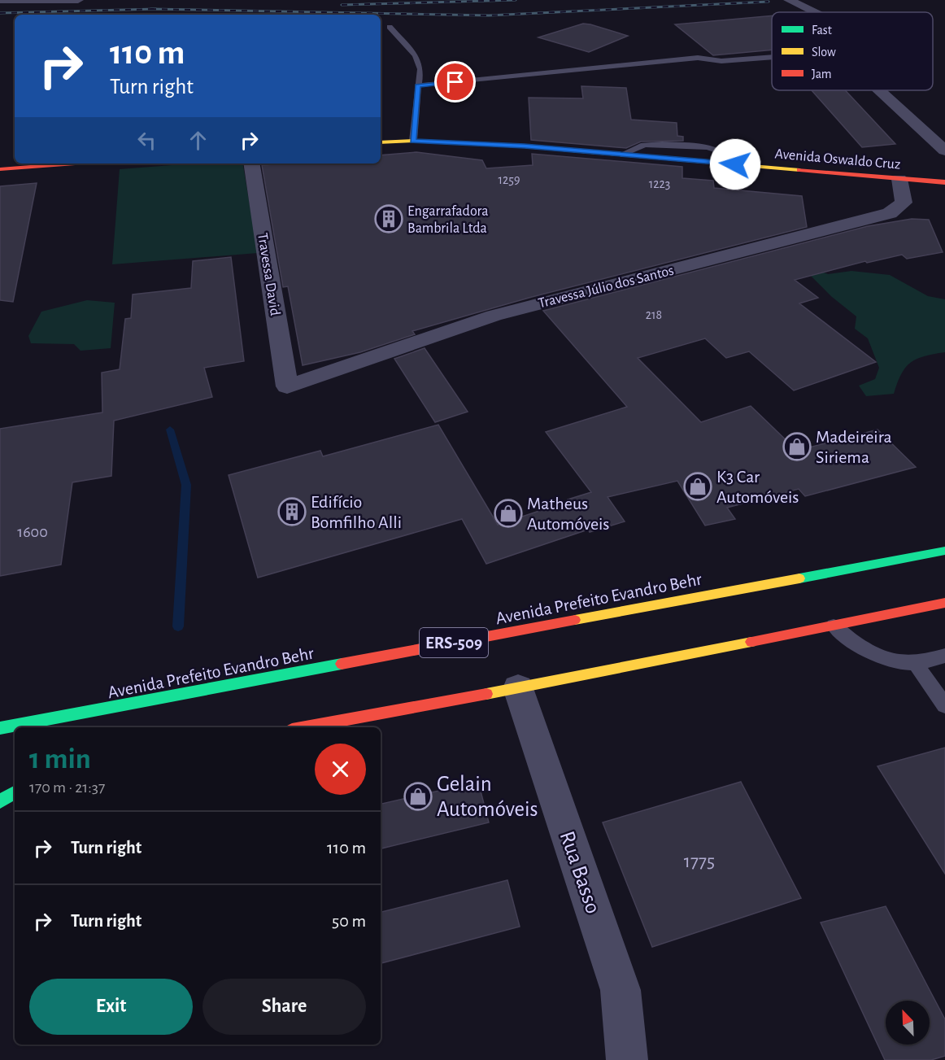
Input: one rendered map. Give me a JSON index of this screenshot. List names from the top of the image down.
{
  "streets": {
    "main road": ["Avenida Oswaldo Cruz", "Avenida Prefeito Evandro Behr", "ERS-509"],
    "street": ["Travessa David", "Travessa Júlio dos Santos", "Rua Basso"]
  },
  "crossings": [
    ["Avenida Oswaldo Cruz", "Travessa Júlio dos Santos"],
    ["Travessa David", "Travessa Júlio dos Santos"],
    ["Avenida Prefeito Evandro Behr", "ERS-509"]
  ],
  "places": {
    "building": ["Engarrafadora Bambrila Ltda", "Edifício Bomfilho Alli"],
    "shop": [
      "Madeireira Siriema",
      "K3 Car Automóveis",
      "Matheus Automóveis",
      "Gelain Automóveis"
    ]
  },
  "house_numbers": [
    "1259",
    "1223",
    "218",
    "1600",
    "1775"
  ],
  "legend": ["Fast", "Slow", "Jam"],
  "north": "top left",
  "page": {
    "turn": ["110 m", "Turn right"],
    "heading": ["1 min", "170 m · 21:37"],
    "list": [
      {
        "name": "Turn right",
        "value": "110 m"
      },
      {
        "name": "Turn right",
        "value": "50 m"
      }
    ],
    "buttons": ["Exit", "Share"]
  }
}
